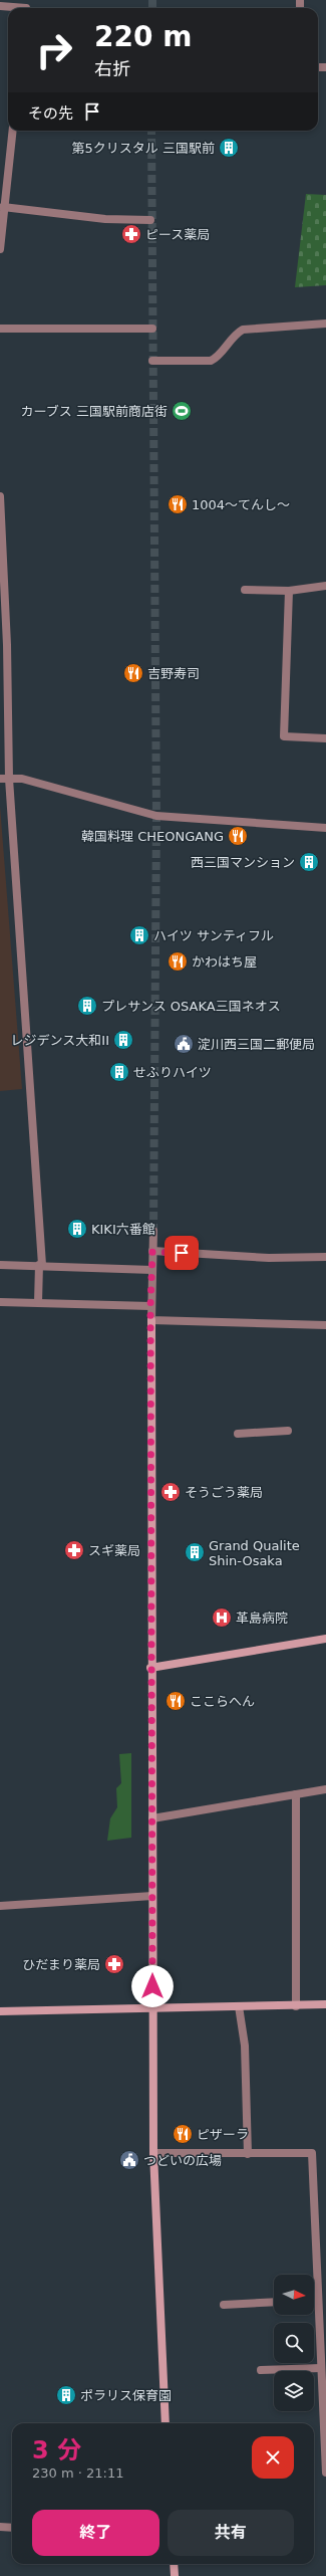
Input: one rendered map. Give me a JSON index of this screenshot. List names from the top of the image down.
{
  "places": {
    "building": [
      "第5クリスタル 三国駅前",
      "西三国マンション",
      "ハイツ サンティフル",
      "プレサンス OSAKA三国ネオス",
      "レジデンス大和II",
      "せふりハイツ",
      "KIKI六番館",
      "Grand Qualite Shin-Osaka",
      "ポラリス保育園"
    ],
    "pharmacy": [
      "ピース薬局",
      "そうごう薬局",
      "スギ薬局",
      "ひだまり薬局"
    ],
    "sports": ["カーブス 三国駅前商店街"],
    "restaurant": [
      "1004〜てんし〜",
      "吉野寿司",
      "韓国料理 CHEONGANG",
      "かわはち屋",
      "ここらへん",
      "ピザーラ"
    ],
    "public building": ["淀川西三国二郵便局", "つどいの広場"],
    "hospital": ["革島病院"]
  },
  "north": "right",
  "page": {
    "turn": ["220 m", "右折"],
    "then": "その先",
    "heading": ["3 分", "230 m · 21:11"],
    "buttons": ["終了", "共有"]
  }
}
